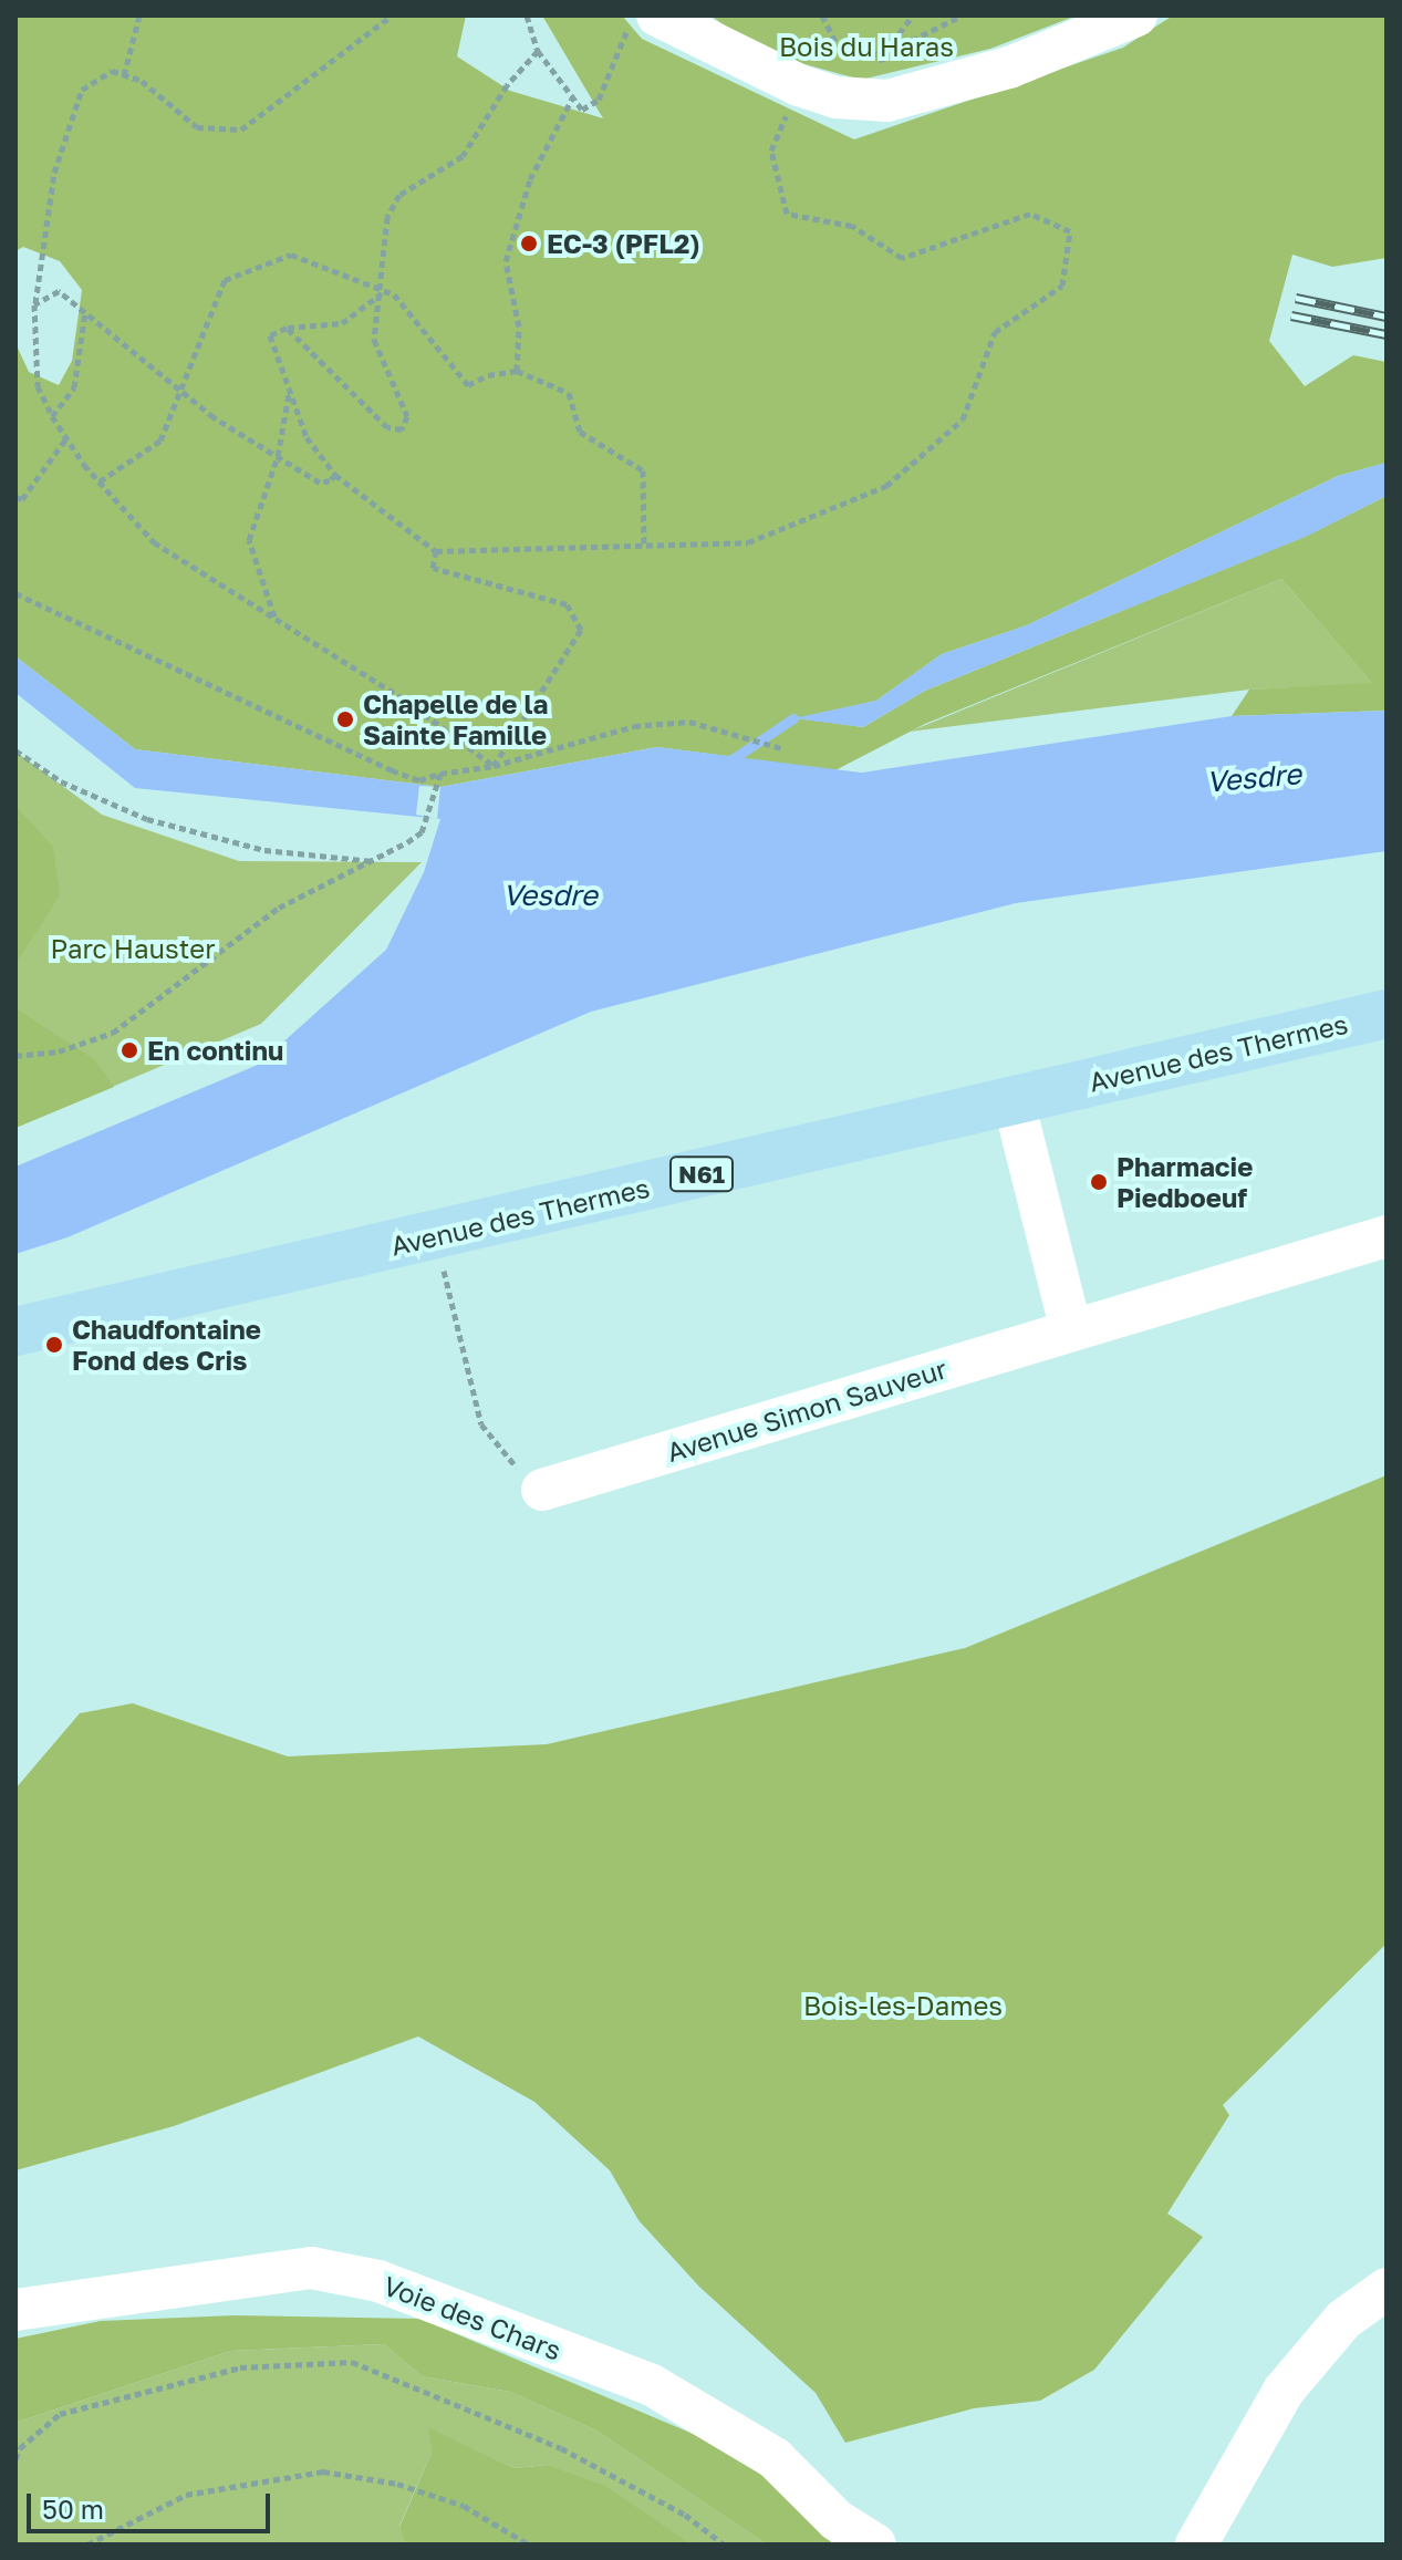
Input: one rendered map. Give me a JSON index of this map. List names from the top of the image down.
{
  "streets": {
    "main road": ["Avenue des Thermes", "N61"],
    "street": ["Avenue Simon Sauveur", "Voie des Chars"]
  },
  "water": ["Vesdre"],
  "parks": ["Bois du Haras", "Parc Hauster", "Bois-les-Dames"],
  "places": [
    "EC-3 (PFL2)",
    "Chapelle de la Sainte Famille",
    "En continu",
    "Pharmacie Piedboeuf",
    "Chaudfontaine Fond des Cris"
  ],
  "scale_bar": "50 m"
}
